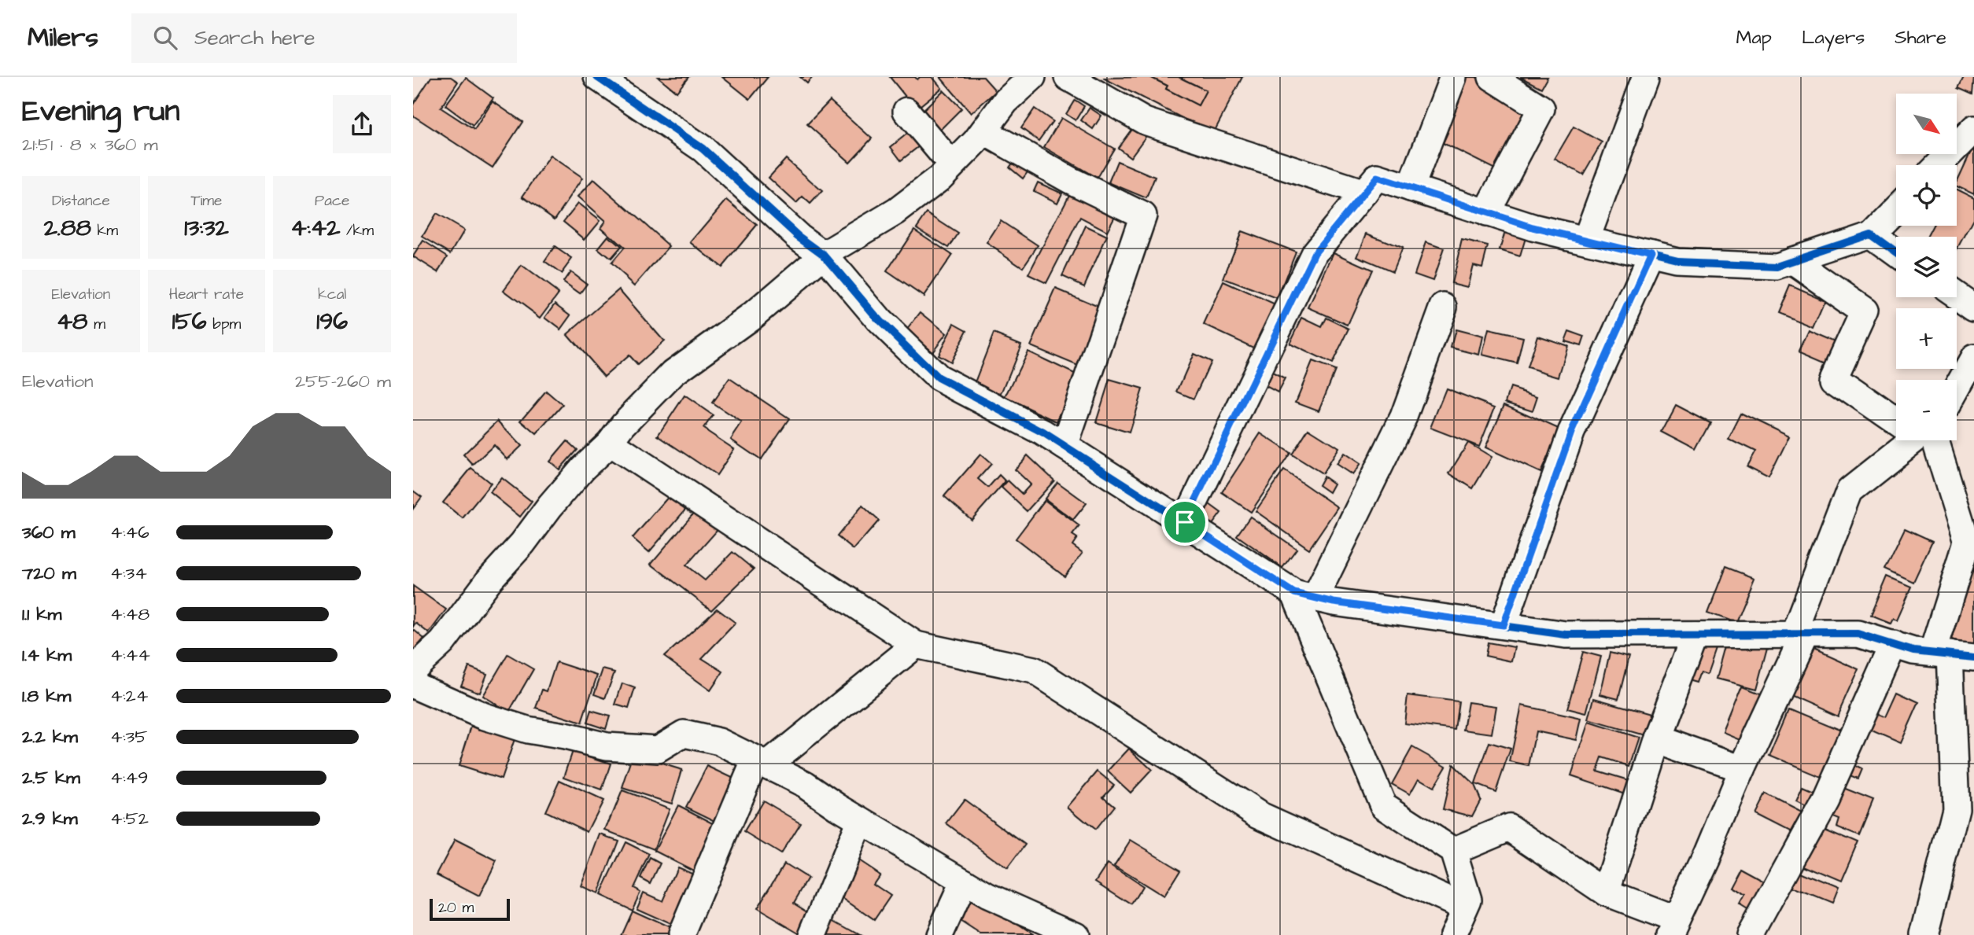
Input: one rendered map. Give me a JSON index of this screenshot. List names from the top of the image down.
{
  "scale_bar": "20 m",
  "north": "bottom right",
  "page": {
    "header": "Milers",
    "search": "Search here",
    "nav": ["Map", "Layers", "Share"],
    "heading": ["Evening run", "21:51 · 8 × 360 m"],
    "map_buttons": ["+", "−"],
    "stats": [
      ["Distance", "2.88 km"],
      ["Time", "13:32"],
      ["Pace", "4:42 /km"],
      ["Elevation", "48 m"],
      ["Heart rate", "156 bpm"],
      ["kcal", "196"]
    ],
    "chart": ["Elevation", "255–260 m"],
    "list": [
      {
        "name": "360 m",
        "note": "4:46"
      },
      {
        "name": "720 m",
        "note": "4:34"
      },
      {
        "name": "1.1 km",
        "note": "4:48"
      },
      {
        "name": "1.4 km",
        "note": "4:44"
      },
      {
        "name": "1.8 km",
        "note": "4:24"
      },
      {
        "name": "2.2 km",
        "note": "4:35"
      },
      {
        "name": "2.5 km",
        "note": "4:49"
      },
      {
        "name": "2.9 km",
        "note": "4:52"
      }
    ],
    "scale": "20 m"
  }
}
